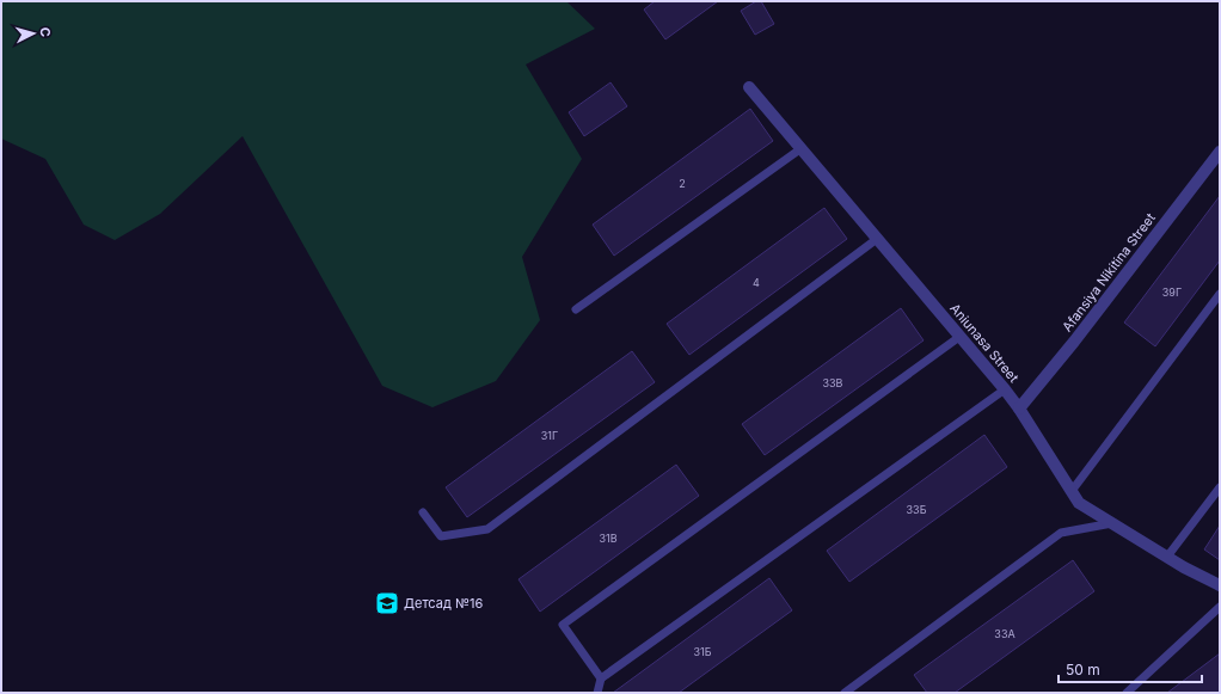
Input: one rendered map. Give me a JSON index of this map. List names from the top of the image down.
{
  "streets": {
    "street": ["Afansiya Nikitina Street", "Aniunasa Street"]
  },
  "crossings": [
    ["Afansiya Nikitina Street", "Aniunasa Street"]
  ],
  "places": {
    "school or university": ["Детсад №16"]
  },
  "house_numbers": [
    "2",
    "4",
    "39Г",
    "33В",
    "31Г",
    "33Б",
    "31В",
    "33А",
    "31Б"
  ],
  "scale_bar": "50 m",
  "north": "right"
}
